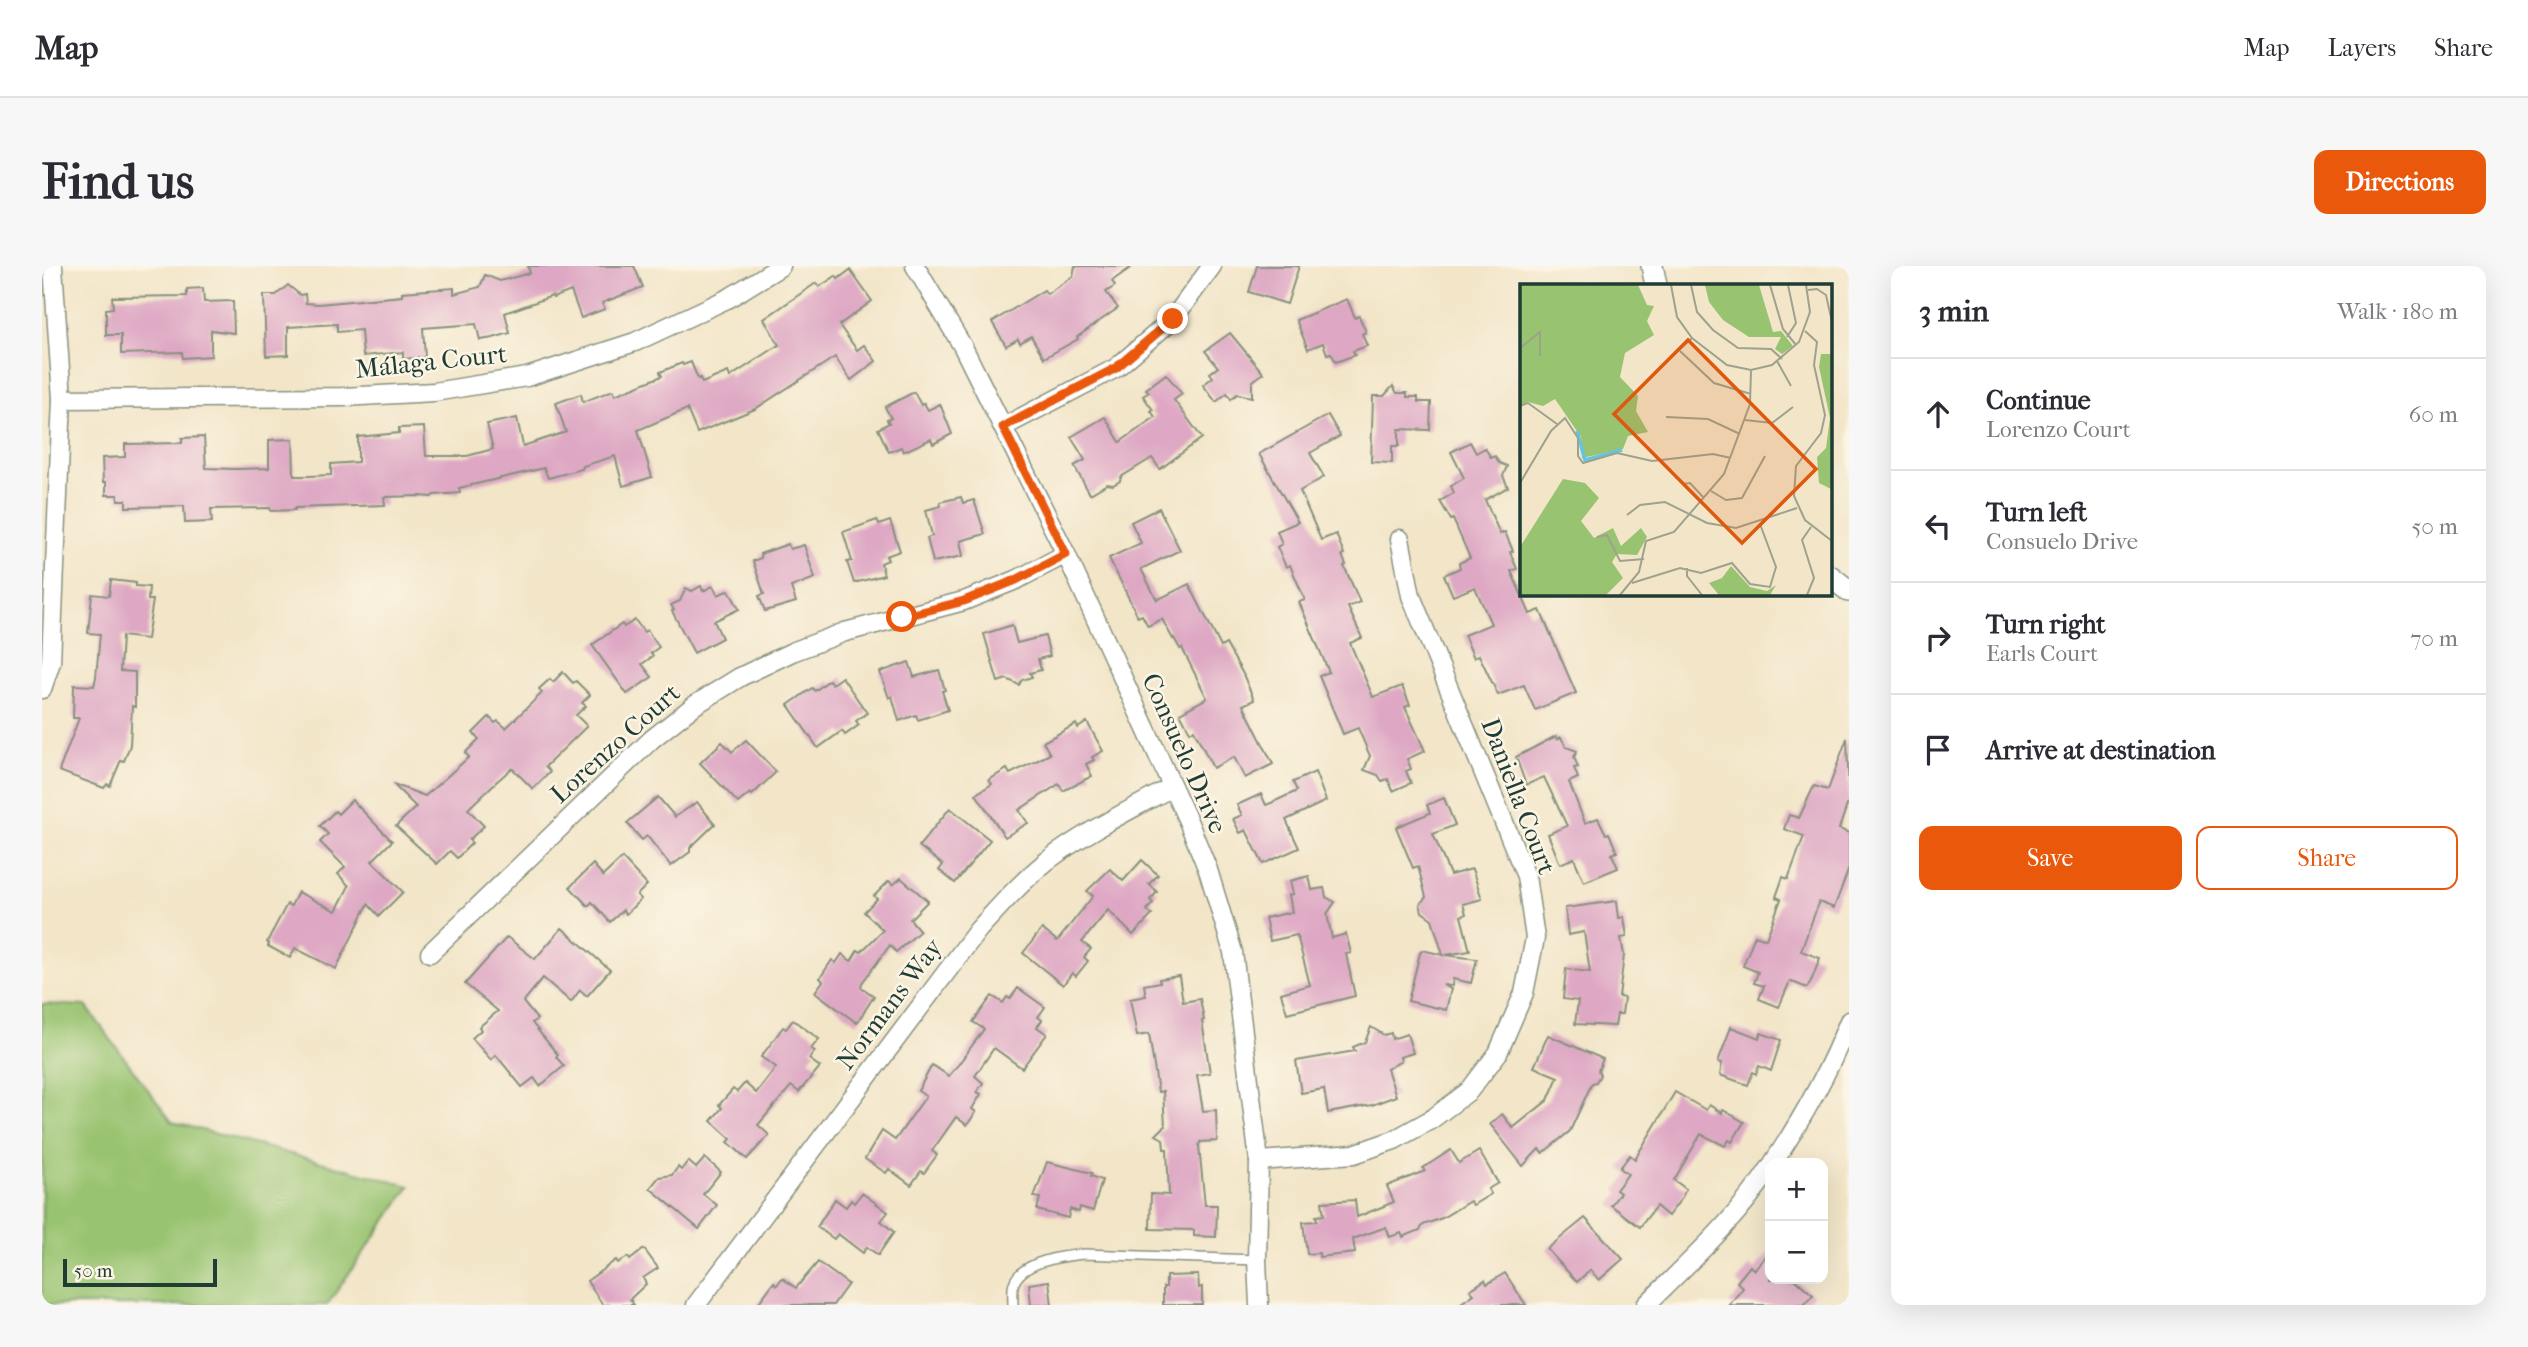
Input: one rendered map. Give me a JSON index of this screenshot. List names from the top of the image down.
{
  "streets": {
    "street": [
      "Málaga Court",
      "Lorenzo Court",
      "Consuelo Drive",
      "Daniella Court",
      "Normans Way"
    ]
  },
  "crossings": [
    ["Lorenzo Court", "Consuelo Drive"],
    ["Consuelo Drive", "Daniella Court"],
    ["Consuelo Drive", "Normans Way"]
  ],
  "scale_bar": "50 m",
  "page": {
    "header": "Map",
    "nav": ["Map", "Layers", "Share"],
    "buttons": [
      "Directions",
      ["Save", "Share"]
    ],
    "title": "Find us",
    "heading": ["3 min", "Walk · 180 m"],
    "list": [
      ["Continue", "Lorenzo Court", "60 m"],
      ["Turn left", "Consuelo Drive", "50 m"],
      ["Turn right", "Earls Court", "70 m"],
      "Arrive at destination"
    ],
    "map_buttons": ["+", "−"],
    "scale": "50 m"
  }
}
